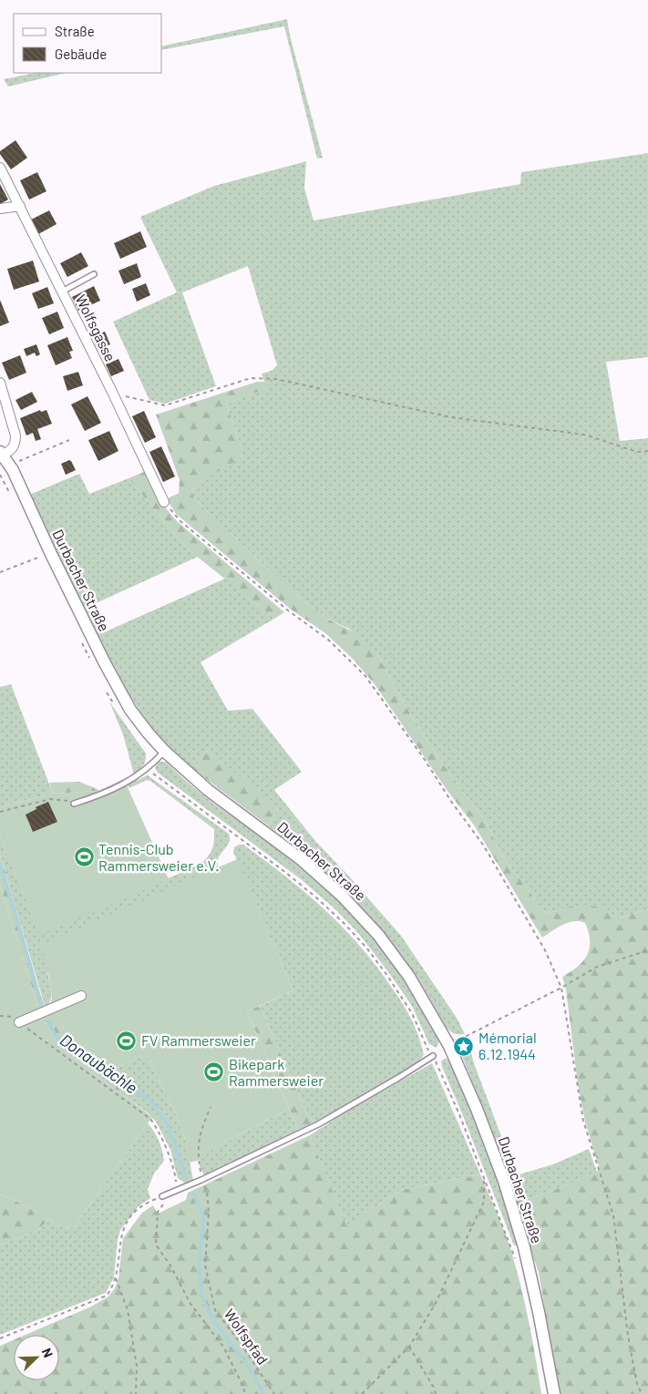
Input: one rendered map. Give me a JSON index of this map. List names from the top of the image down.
{
  "streets": {
    "street": ["Wolfsgasse", "Durbacher Straße"],
    "path": ["Wolfspfad"]
  },
  "water": ["Donaubächle"],
  "places": {
    "sports": ["Tennis-Club Rammersweier e.V.", "FV Rammersweier", "Bikepark Rammersweier"],
    "place": ["Mémorial 6.12.1944"]
  },
  "legend": ["Straße", "Gebäude"],
  "north": "top right"
}
